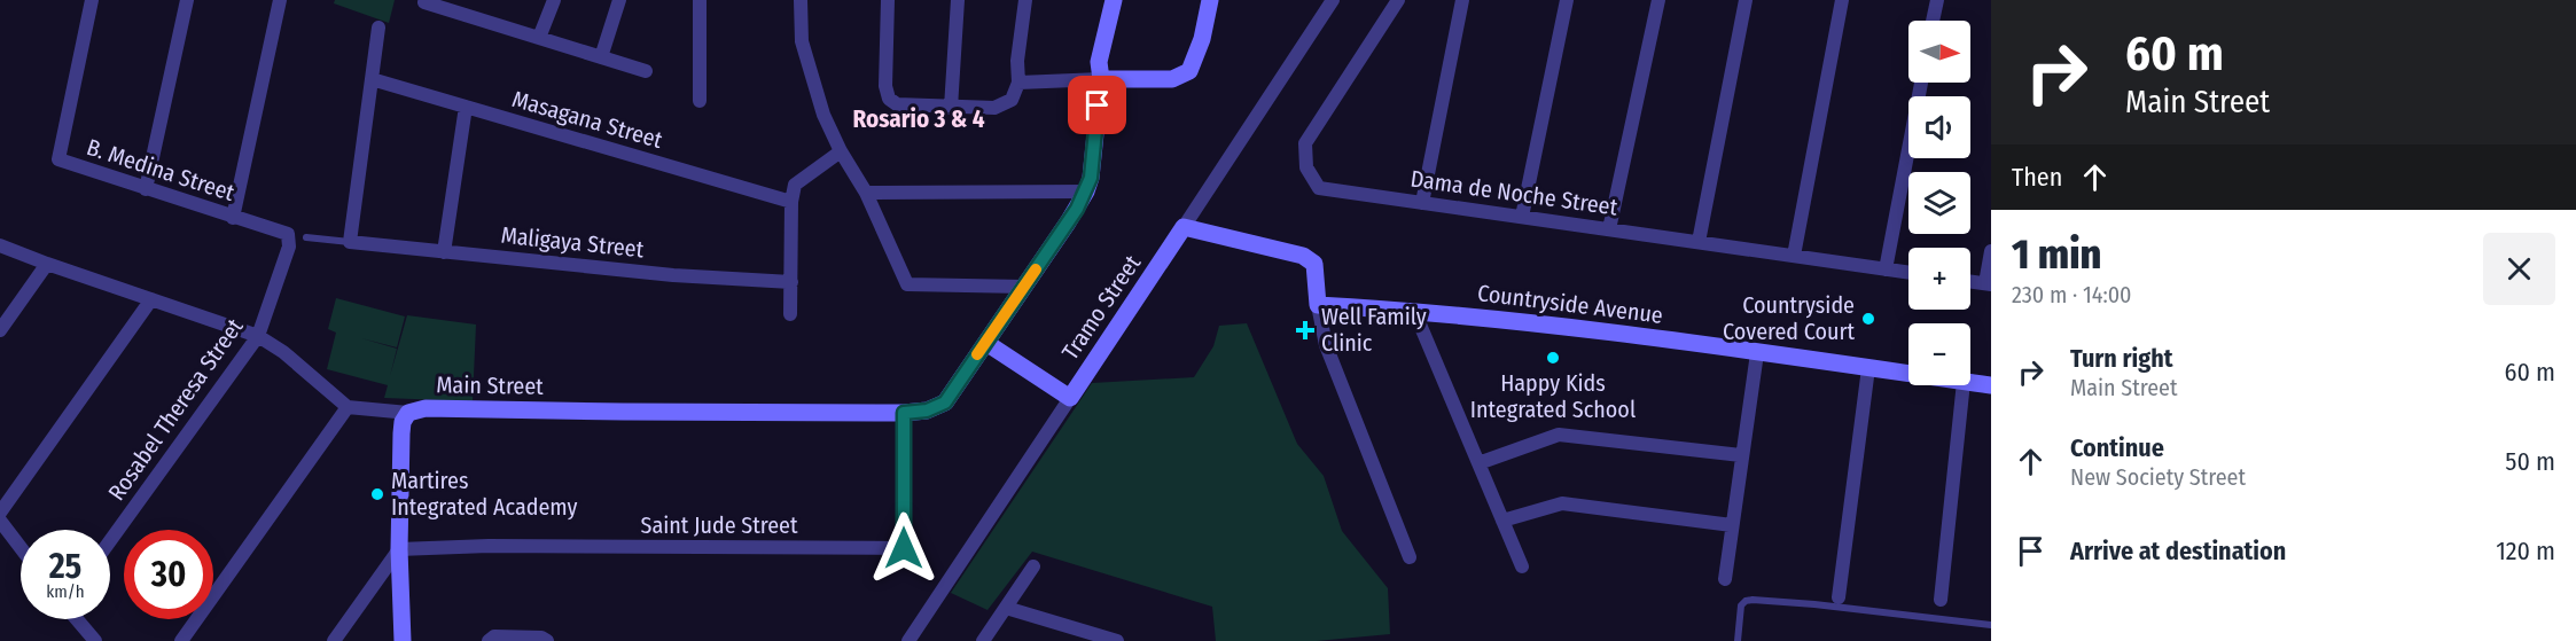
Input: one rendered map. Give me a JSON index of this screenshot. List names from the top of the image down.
{
  "streets": {
    "street": [
      "Masagana Street",
      "B. Medina Street",
      "Dama de Noche Street",
      "Maligaya Street",
      "Countryside Avenue",
      "Tramo Street",
      "Main Street",
      "Rosabel Theresa Street",
      "Saint Jude Street"
    ]
  },
  "crossings": [
    ["B. Medina Street", "Rosabel Theresa Street"],
    ["Main Street", "Saint Jude Street"]
  ],
  "districts": ["Rosario 3 & 4"],
  "places": {
    "other": ["Countryside Covered Court", "Happy Kids Integrated School", "Martires Integrated Academy"],
    "health": ["Well Family Clinic"]
  },
  "north": "right",
  "page": {
    "turn": ["60 m", "Main Street"],
    "map_buttons": ["+", "−"],
    "then": "Then",
    "heading": ["1 min", "230 m · 14:00"],
    "list": [
      {
        "name": "Turn right",
        "note": "Main Street",
        "value": "60 m"
      },
      {
        "name": "Continue",
        "note": "New Society Street",
        "value": "50 m"
      },
      {
        "name": "Arrive at destination",
        "value": "120 m"
      }
    ],
    "speed": "25 km/h",
    "limit": "30"
  }
}
